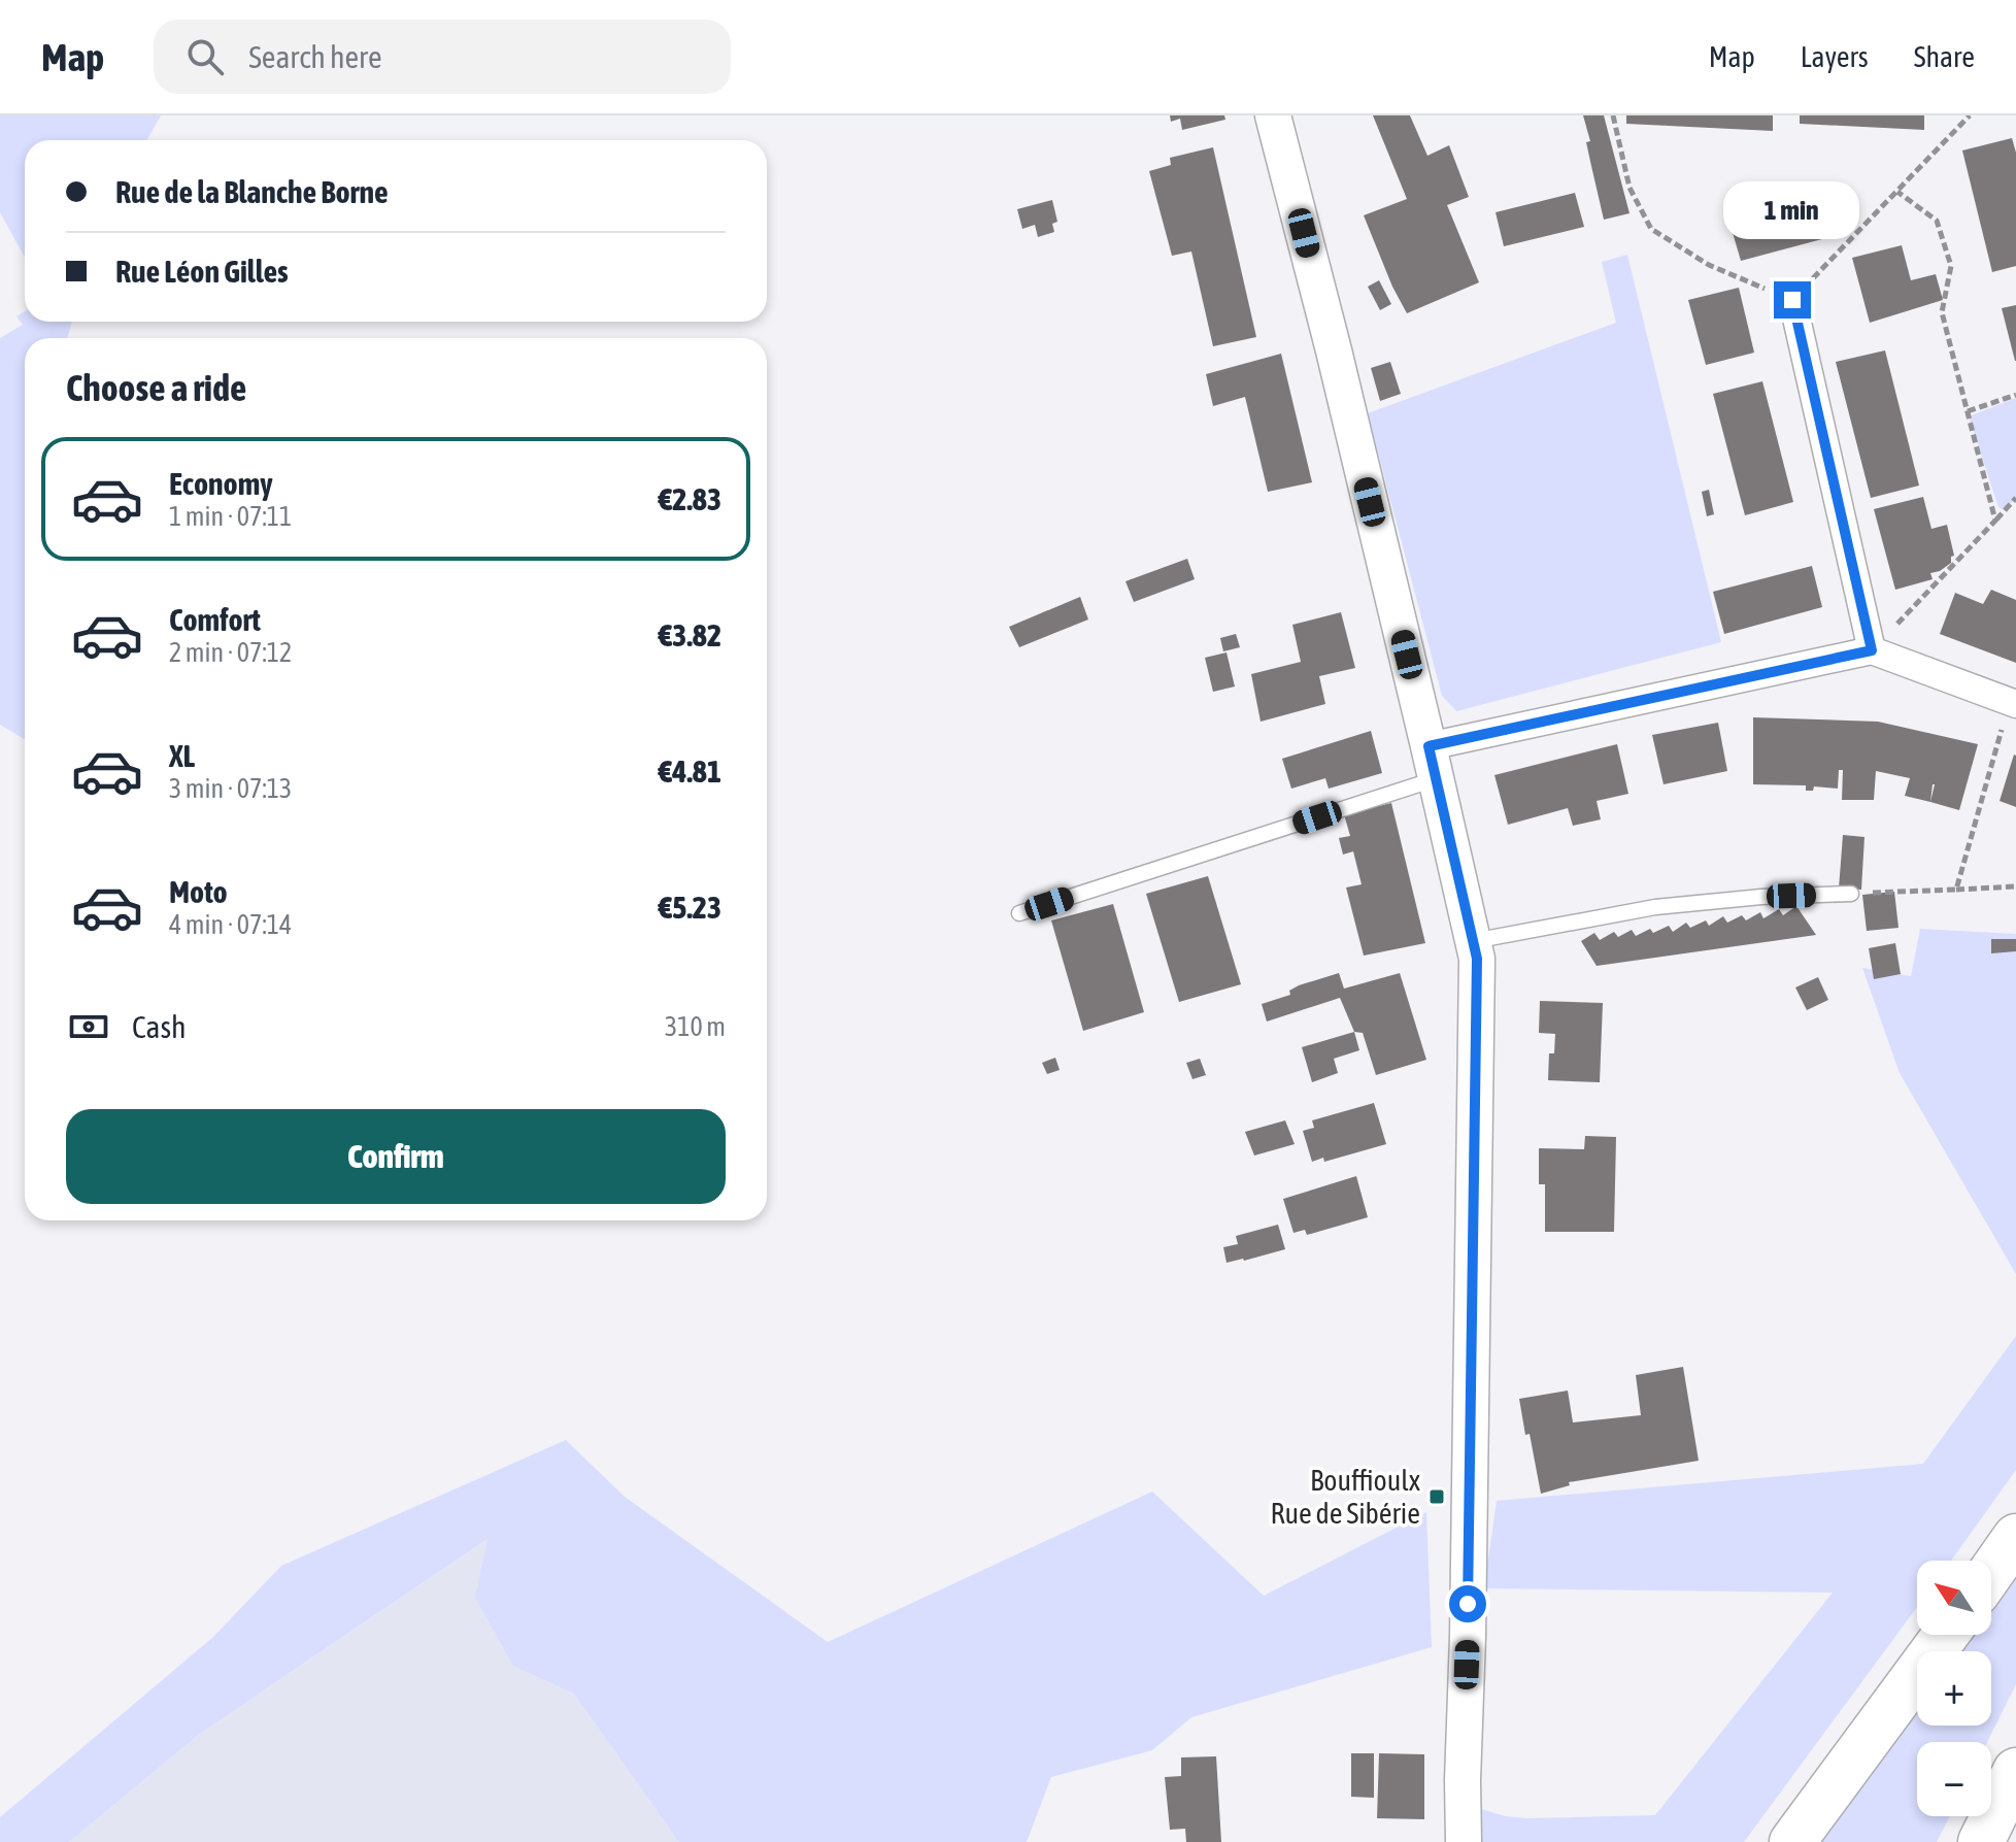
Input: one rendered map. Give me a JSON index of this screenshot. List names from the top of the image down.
{
  "places": {
    "transit": ["Bouffioulx Rue de Sibérie"]
  },
  "north": "top left",
  "page": {
    "header": "Map",
    "search": "Search here",
    "nav": ["Map", "Layers", "Share"],
    "banner": ["Rue de la Blanche Borne", "Rue Léon Gilles"],
    "bubble": "1 min",
    "heading": "Choose a ride",
    "list": [
      {
        "name": "Economy",
        "note": "1 min · 07:11",
        "value": "€2.83"
      },
      {
        "name": "Comfort",
        "note": "2 min · 07:12",
        "value": "€3.82"
      },
      {
        "name": "XL",
        "note": "3 min · 07:13",
        "value": "€4.81"
      },
      {
        "name": "Moto",
        "note": "4 min · 07:14",
        "value": "€5.23"
      }
    ],
    "pay": ["Cash", "310 m"],
    "buttons": "Confirm",
    "map_buttons": ["+", "−"]
  }
}
